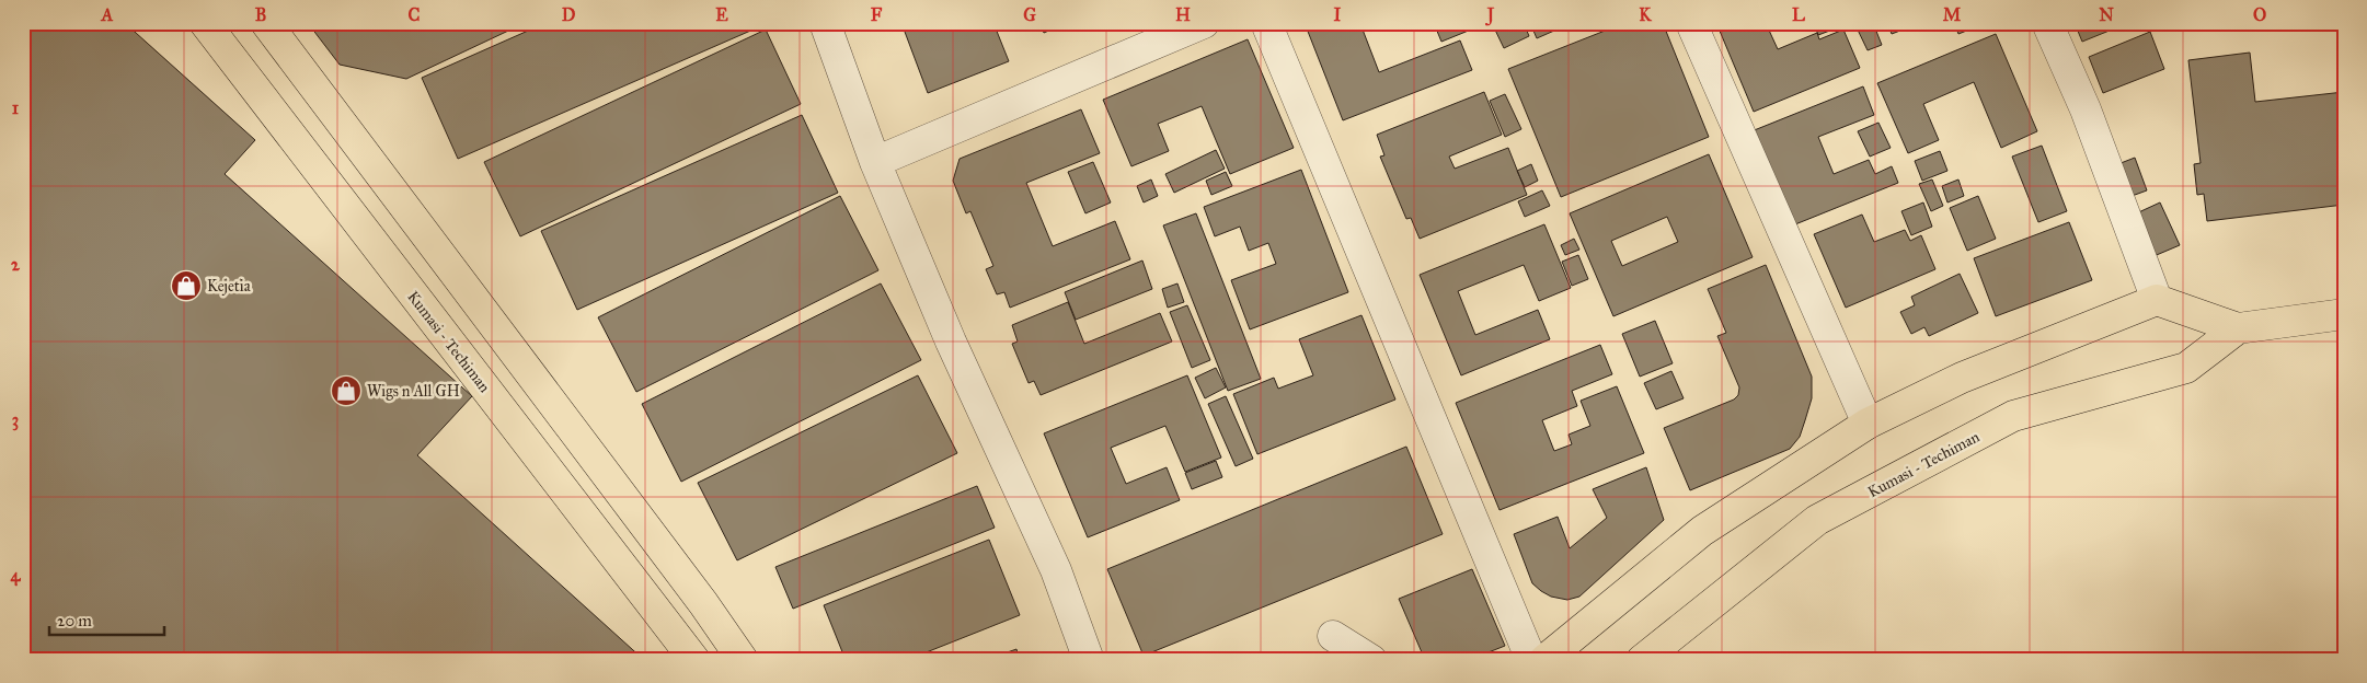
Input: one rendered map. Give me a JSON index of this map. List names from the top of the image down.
{
  "streets": {
    "main road": ["Kumasi - Techiman"]
  },
  "places": {
    "shop": ["Kejetia", "Wigs n All GH"]
  },
  "scale_bar": "20 m",
  "grid": {
    "columns": [
      "A",
      "B",
      "C",
      "D",
      "E",
      "F",
      "G",
      "H",
      "I",
      "J",
      "K",
      "L",
      "M",
      "N",
      "O"
    ],
    "rows": [
      "1",
      "2",
      "3",
      "4"
    ]
  }
}
